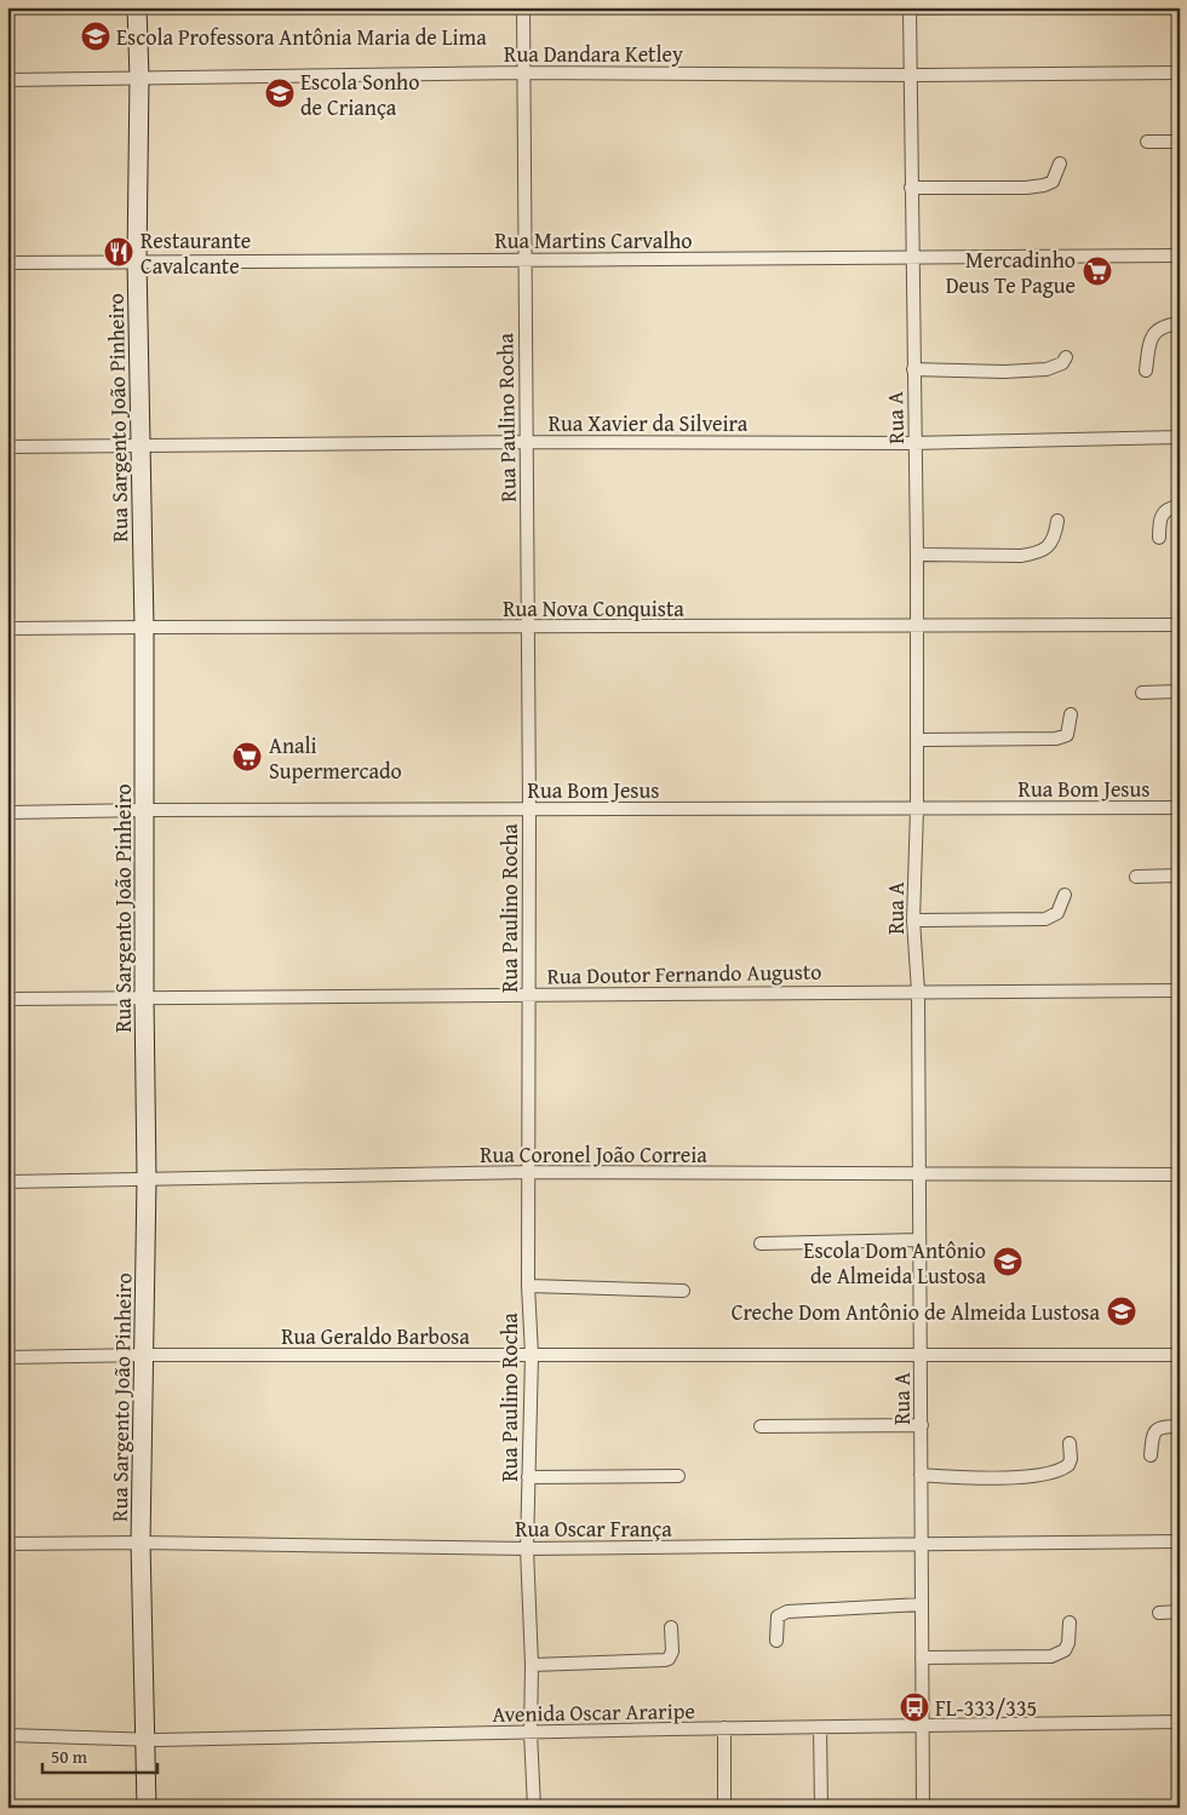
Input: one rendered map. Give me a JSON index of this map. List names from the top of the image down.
{
  "streets": {
    "street": [
      "Rua Dandara Ketley",
      "Rua Martins Carvalho",
      "Rua Sargento João Pinheiro",
      "Rua Paulino Rocha",
      "Rua A",
      "Rua Xavier da Silveira",
      "Rua Nova Conquista",
      "Rua Bom Jesus",
      "Rua Doutor Fernando Augusto",
      "Rua Coronel João Correia",
      "Rua Geraldo Barbosa",
      "Rua Oscar França",
      "Avenida Oscar Araripe"
    ]
  },
  "crossings": [
    ["Rua Dandara Ketley", "Rua Sargento João Pinheiro"],
    ["Rua Dandara Ketley", "Rua Paulino Rocha"],
    ["Rua Dandara Ketley", "Rua A"],
    ["Rua Martins Carvalho", "Rua Sargento João Pinheiro"],
    ["Rua Martins Carvalho", "Rua Paulino Rocha"],
    ["Rua Martins Carvalho", "Rua A"],
    ["Rua Sargento João Pinheiro", "Rua Xavier da Silveira"],
    ["Rua Sargento João Pinheiro", "Rua Nova Conquista"],
    ["Rua Sargento João Pinheiro", "Rua Bom Jesus"],
    ["Rua Sargento João Pinheiro", "Rua Doutor Fernando Augusto"],
    ["Rua Sargento João Pinheiro", "Rua Coronel João Correia"],
    ["Rua Sargento João Pinheiro", "Rua Geraldo Barbosa"],
    ["Rua Sargento João Pinheiro", "Rua Oscar França"],
    ["Rua Sargento João Pinheiro", "Avenida Oscar Araripe"],
    ["Rua Paulino Rocha", "Rua Xavier da Silveira"],
    ["Rua Paulino Rocha", "Rua Nova Conquista"],
    ["Rua Paulino Rocha", "Rua Bom Jesus"],
    ["Rua Paulino Rocha", "Rua Doutor Fernando Augusto"],
    ["Rua Paulino Rocha", "Rua Coronel João Correia"],
    ["Rua Paulino Rocha", "Rua Geraldo Barbosa"],
    ["Rua Paulino Rocha", "Rua Oscar França"],
    ["Rua Paulino Rocha", "Avenida Oscar Araripe"],
    ["Rua A", "Rua Xavier da Silveira"],
    ["Rua A", "Rua Nova Conquista"],
    ["Rua A", "Rua Bom Jesus"],
    ["Rua A", "Rua Doutor Fernando Augusto"],
    ["Rua A", "Rua Coronel João Correia"],
    ["Rua A", "Rua Geraldo Barbosa"],
    ["Rua A", "Rua Oscar França"],
    ["Rua A", "Avenida Oscar Araripe"]
  ],
  "places": {
    "school or university": [
      "Escola Professora Antônia Maria de Lima",
      "Escola Sonho de Criança",
      "Escola Dom Antônio de Almeida Lustosa",
      "Creche Dom Antônio de Almeida Lustosa"
    ],
    "restaurant": ["Restaurante Cavalcante"],
    "supermarket": ["Mercadinho Deus Te Pague", "Anali Supermercado"],
    "bus stop": ["FL-333/335"]
  },
  "scale_bar": "50 m"
}
